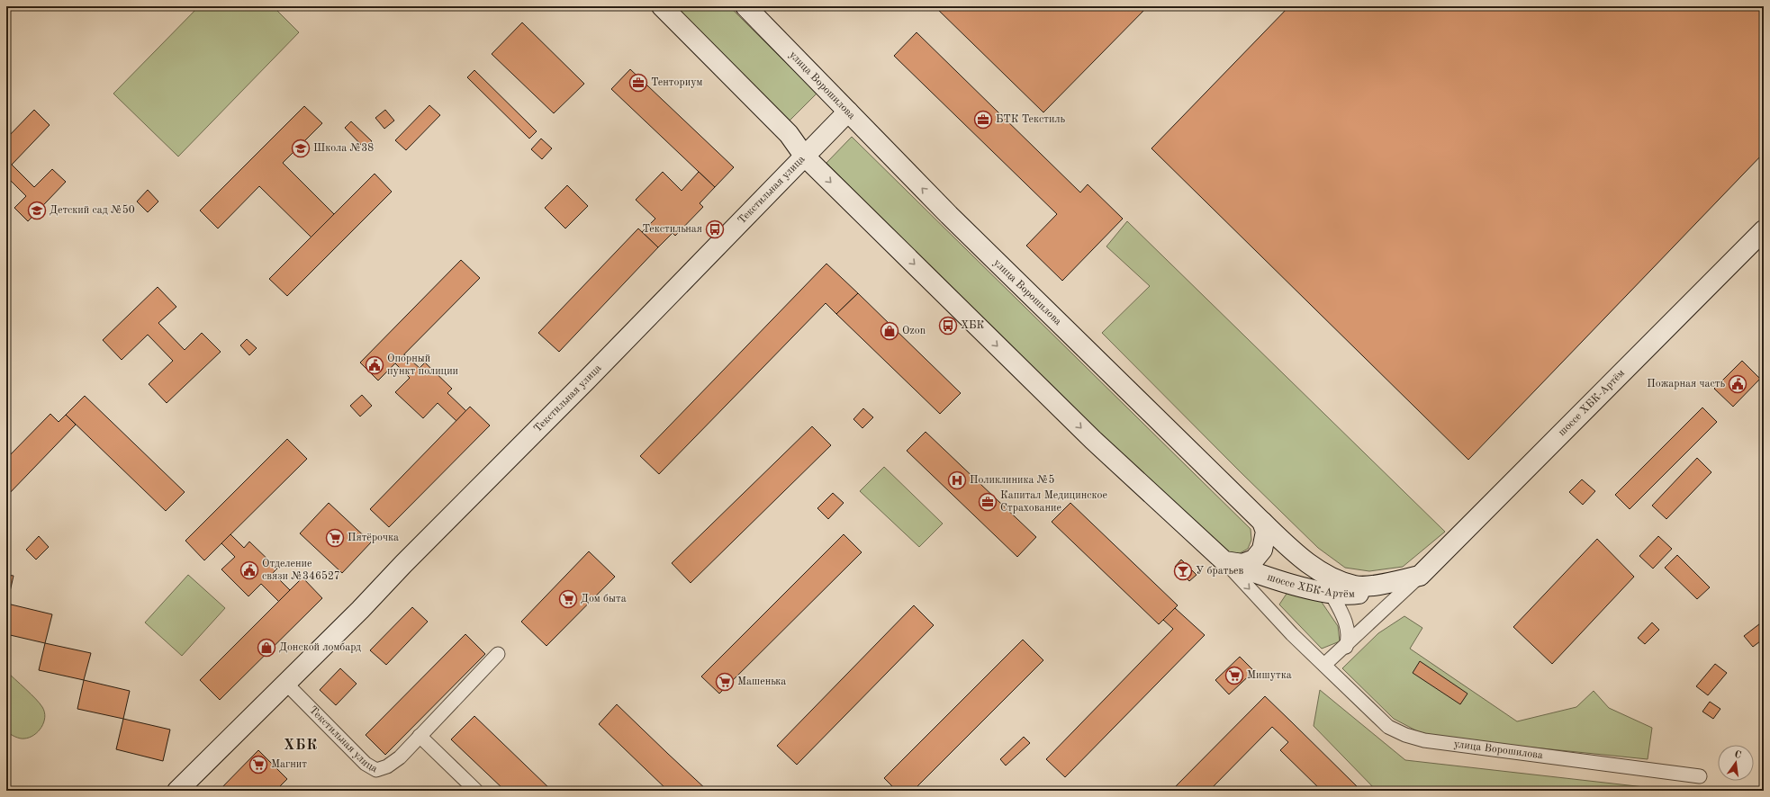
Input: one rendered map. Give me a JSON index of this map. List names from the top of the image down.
{
  "streets": {
    "main road": ["улица Ворошилова", "Текстильная улица", "шоссе ХБК-Артём"]
  },
  "crossings": [
    ["улица Ворошилова", "Текстильная улица"],
    ["улица Ворошилова", "шоссе ХБК-Артём"]
  ],
  "districts": ["ХБК"],
  "places": {
    "office": ["Тенториум", "БТК Текстиль", "Капитал Медицинское Страхование"],
    "school or university": ["Школа №38", "Детский сад №50"],
    "bus stop": ["Текстильная", "ХБК"],
    "shop": ["Ozon", "Донской ломбард"],
    "public building": ["Опорный пункт полиции", "Пожарная часть", "Отделение связи №346527"],
    "hospital": ["Поликлиника №5"],
    "supermarket": [
      "Пятёрочка",
      "Дом быта",
      "Мишутка",
      "Машенька",
      "Магнит"
    ],
    "bar": ["У братьев"]
  },
  "north": "top"
}
